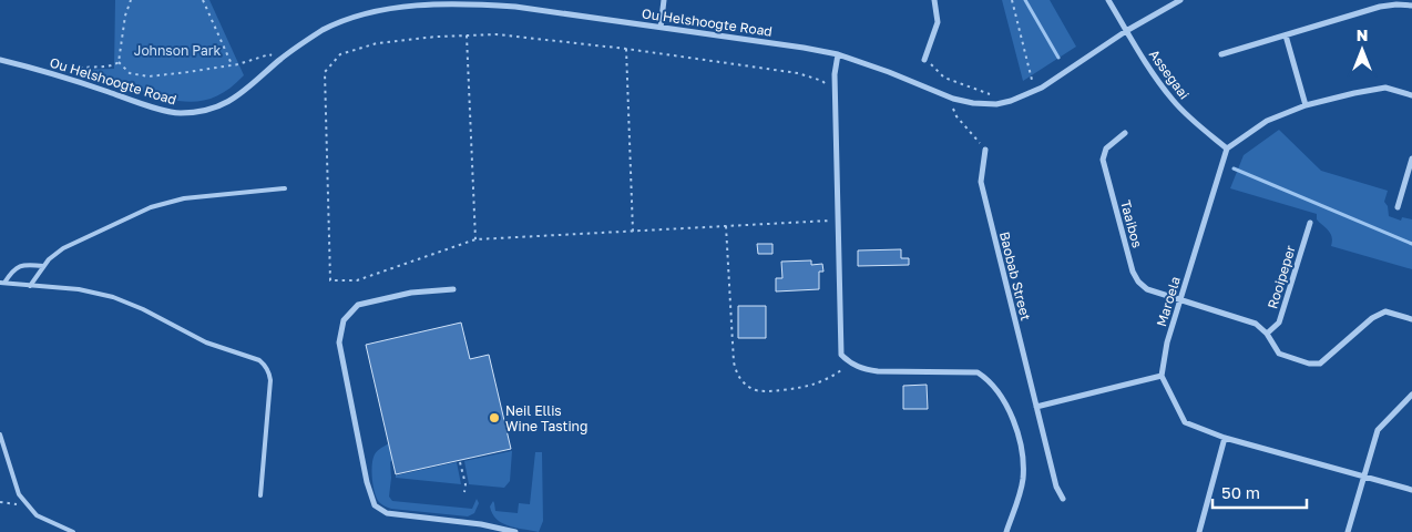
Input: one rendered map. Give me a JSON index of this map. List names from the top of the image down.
{
  "streets": {
    "street": [
      "Ou Helshoogte Road",
      "Assegaai",
      "Taaibos",
      "Baobab Street",
      "Rooipeper",
      "Maroela"
    ]
  },
  "crossings": [
    ["Ou Helshoogte Road", "Assegaai"],
    ["Assegaai", "Maroela"],
    ["Taaibos", "Rooipeper"],
    ["Taaibos", "Maroela"]
  ],
  "parks": ["Johnson Park"],
  "places": ["Neil Ellis Wine Tasting"],
  "scale_bar": "50 m",
  "north": "top"
}
